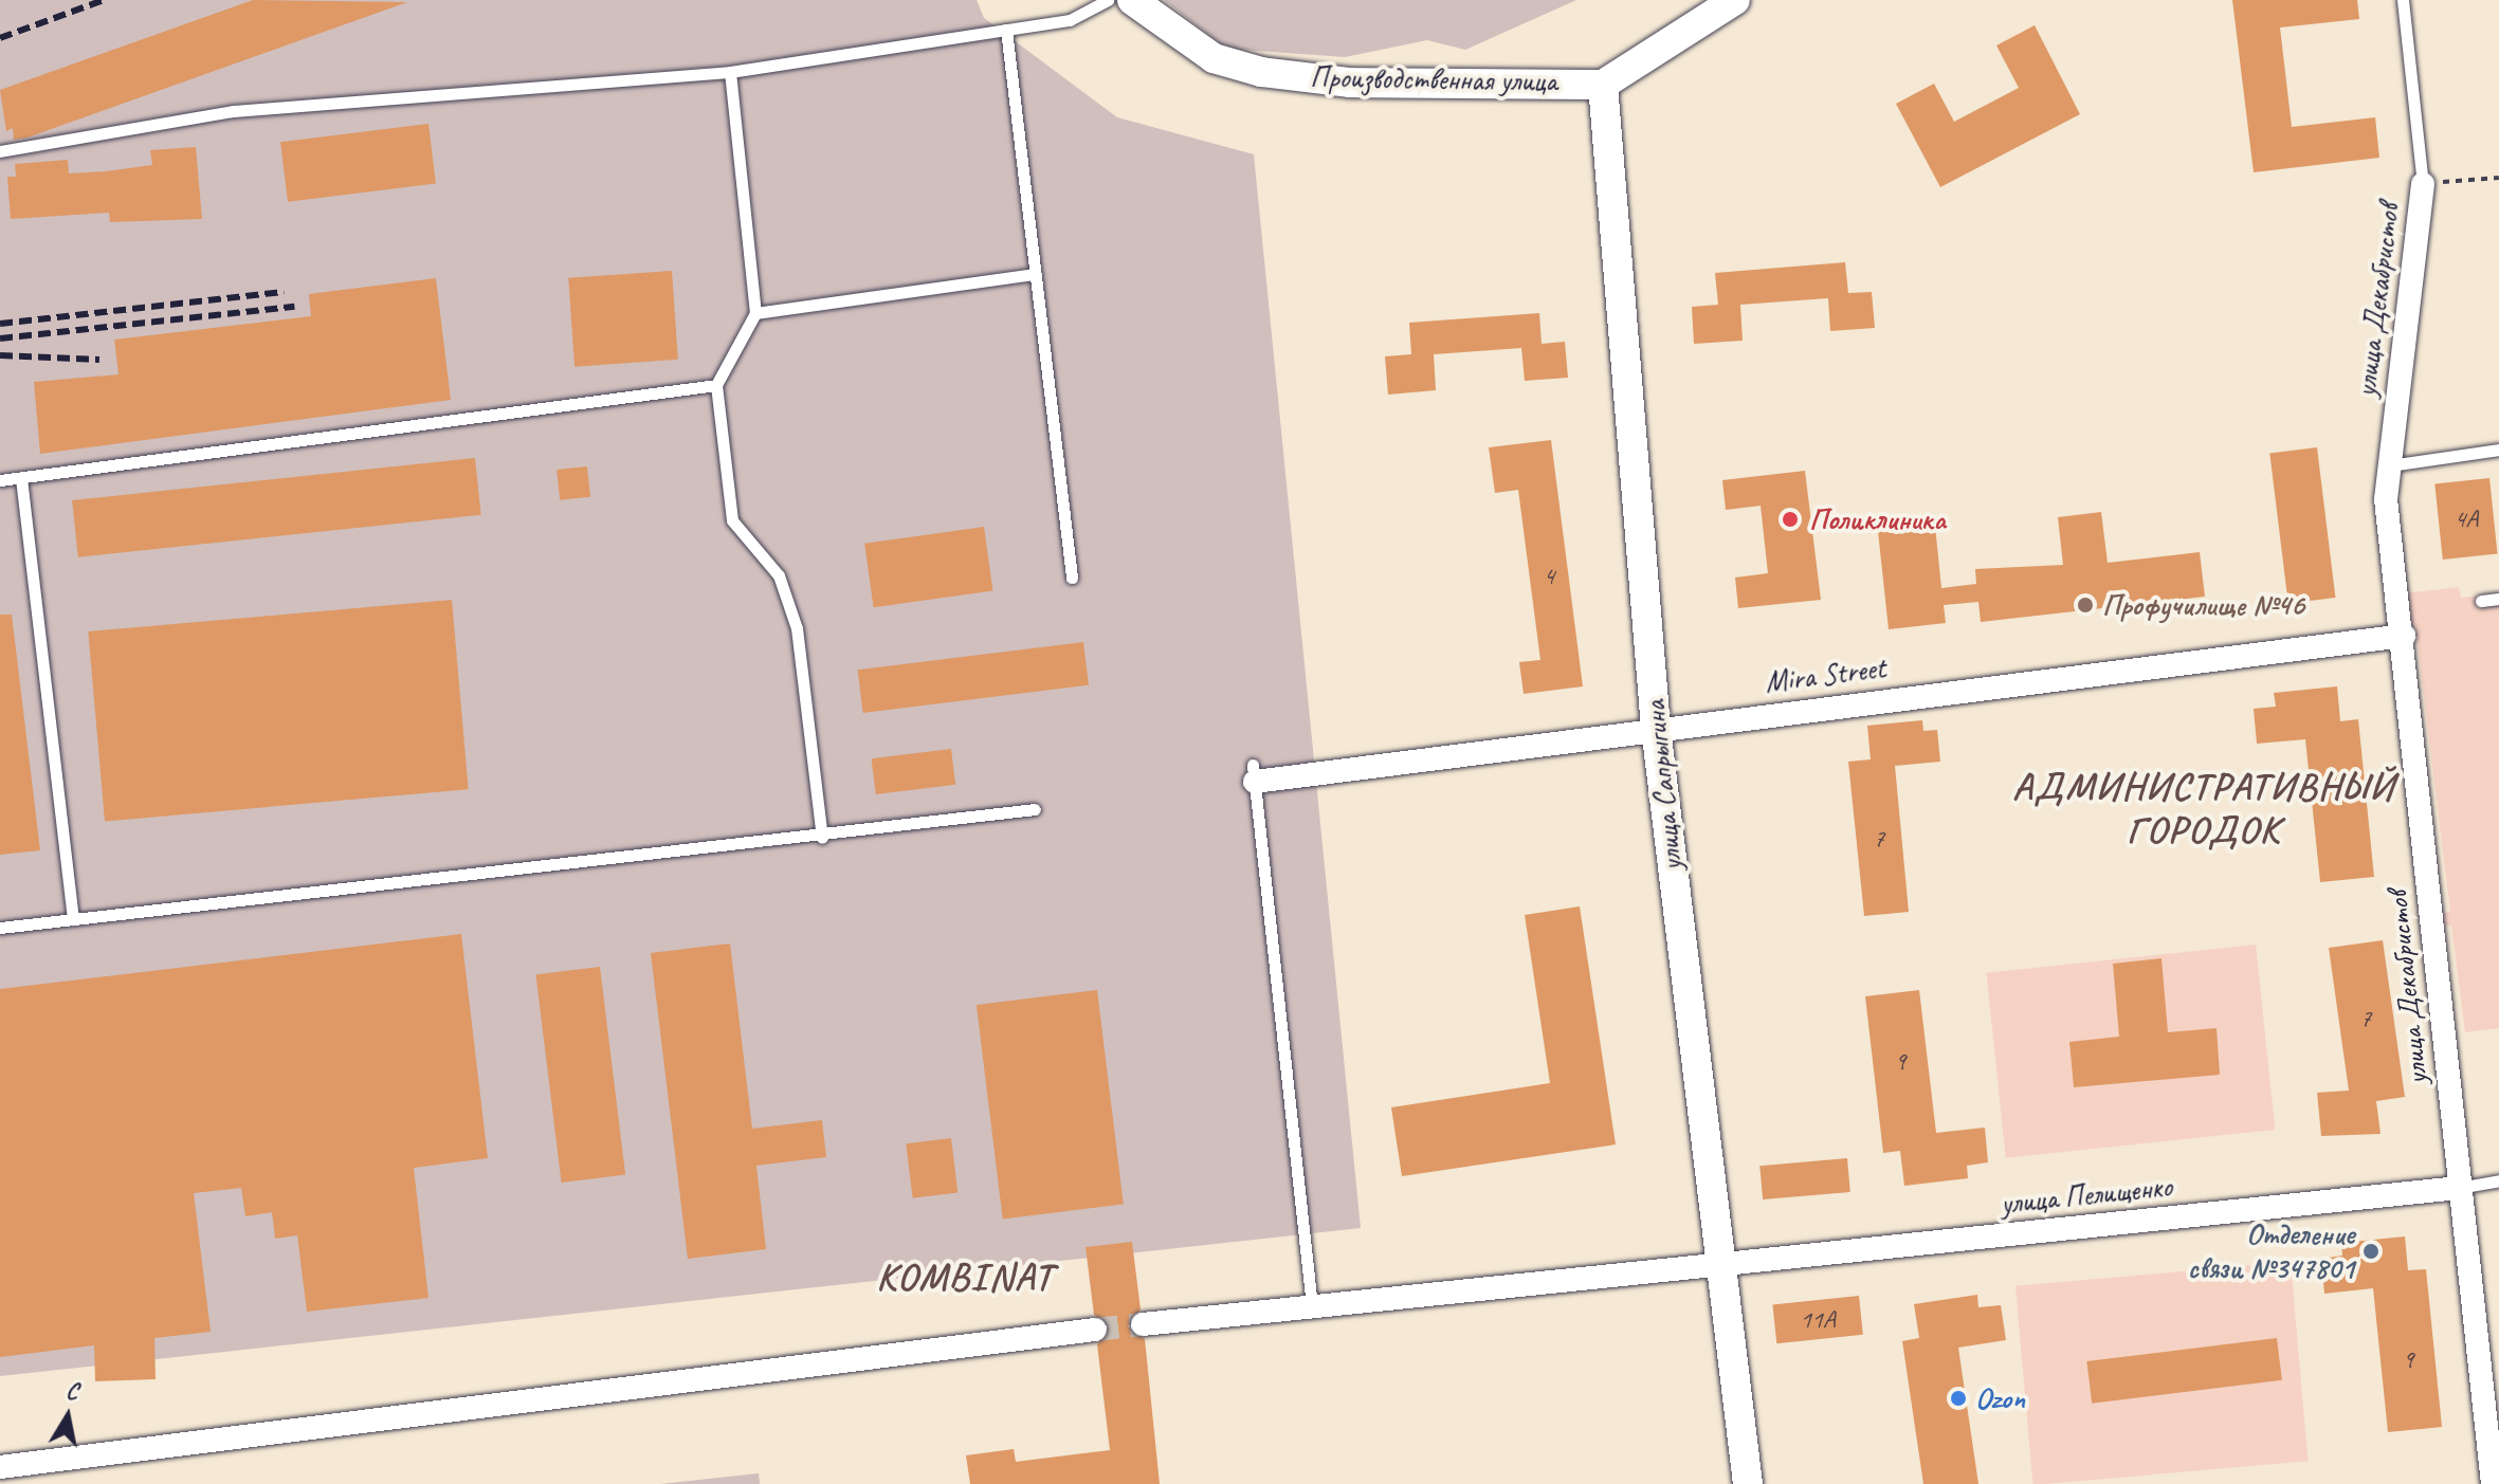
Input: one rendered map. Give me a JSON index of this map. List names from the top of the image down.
{
  "streets": {
    "street": [
      "Производственная улица",
      "улица Декабристов",
      "Mira Street",
      "улица Сапрыгина",
      "улица Пелищенко"
    ]
  },
  "crossings": [
    ["Производственная улица", "улица Сапрыгина"],
    ["улица Декабристов", "Mira Street"],
    ["улица Декабристов", "улица Пелищенко"],
    ["Mira Street", "улица Сапрыгина"],
    ["улица Сапрыгина", "улица Пелищенко"]
  ],
  "districts": ["АДМИНИСТРАТИВНЫЙ ГОРОДОК", "KOMBINAT"],
  "places": [
    "Поликлиника",
    "Профучилище №46",
    "Отделение связи №347801",
    "Ozon"
  ],
  "house_numbers": [
    "4А",
    "4",
    "7",
    "7",
    "9",
    "11А",
    "9"
  ],
  "north": "top"
}
